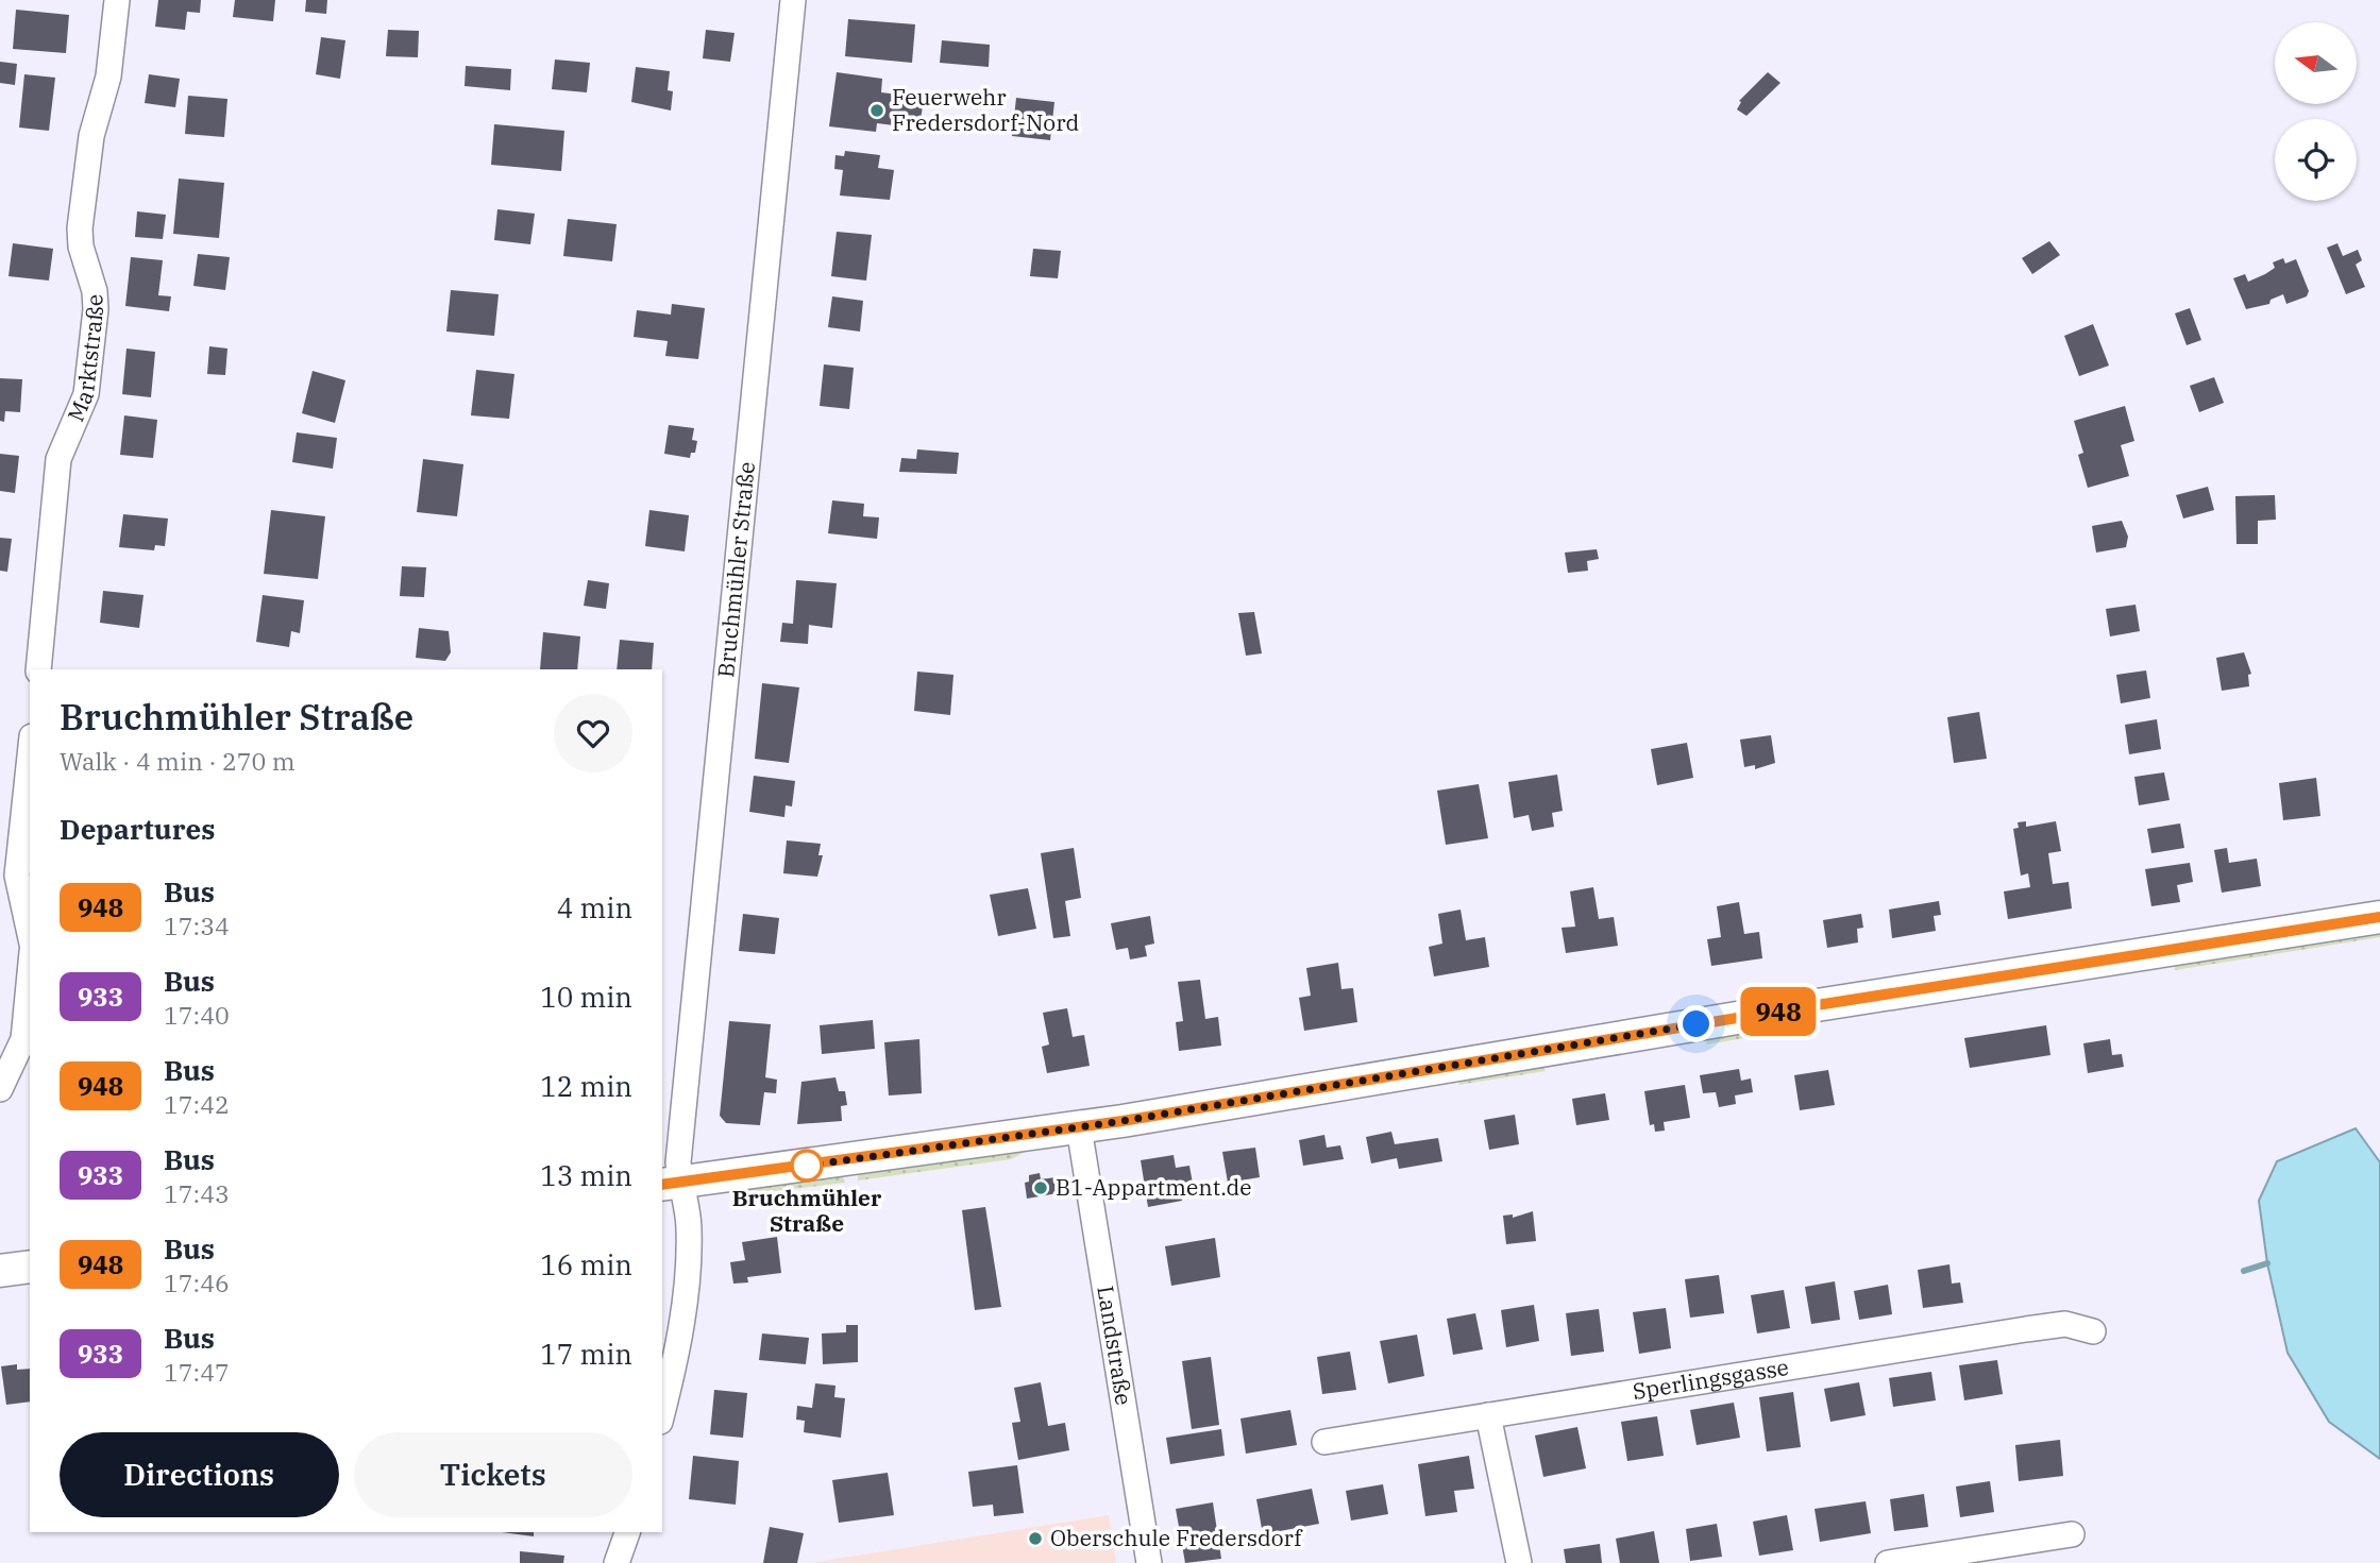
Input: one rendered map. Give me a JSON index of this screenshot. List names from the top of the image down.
{
  "streets": {
    "street": [
      "Marktstraße",
      "Bruchmühler Straße",
      "Landstraße",
      "Sperlingsgasse"
    ]
  },
  "places": [
    "Feuerwehr Fredersdorf-Nord",
    "Bruchmühler Straße",
    "B1-Appartment.de",
    "Oberschule Fredersdorf"
  ],
  "lines": ["bus line 948"],
  "north": "left",
  "page": {
    "on_map": "948",
    "heading": [
      ["Bruchmühler Straße", "Walk · 4 min · 270 m"],
      "Departures"
    ],
    "list": [
      {
        "mark": "948",
        "name": "Bus",
        "note": "17:34",
        "value": "4 min"
      },
      {
        "mark": "933",
        "name": "Bus",
        "note": "17:40",
        "value": "10 min"
      },
      {
        "mark": "948",
        "name": "Bus",
        "note": "17:42",
        "value": "12 min"
      },
      {
        "mark": "933",
        "name": "Bus",
        "note": "17:43",
        "value": "13 min"
      },
      {
        "mark": "948",
        "name": "Bus",
        "note": "17:46",
        "value": "16 min"
      },
      {
        "mark": "933",
        "name": "Bus",
        "note": "17:47",
        "value": "17 min"
      }
    ],
    "buttons": ["Directions", "Tickets"]
  }
}
